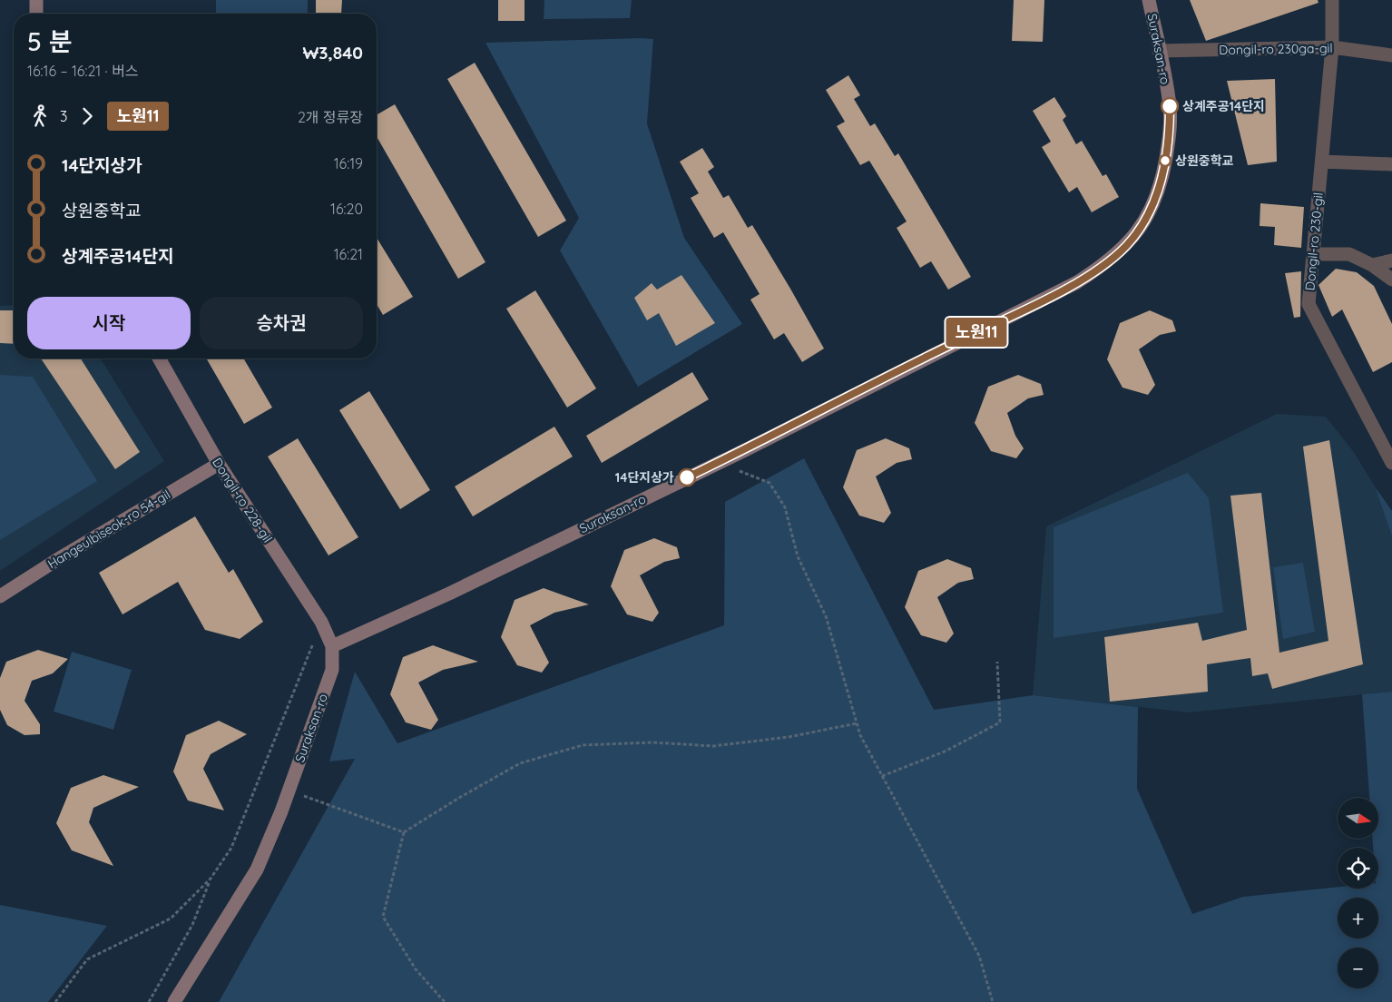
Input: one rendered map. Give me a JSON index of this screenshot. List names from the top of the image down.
{
  "streets": {
    "street": [
      "Suraksan-ro",
      "Dongil-ro 230ga-gil",
      "Dongil-ro 230-gil",
      "Dongil-ro 228-gil",
      "Hangeulbiseok-ro 54-gil"
    ]
  },
  "crossings": [
    ["Suraksan-ro", "Dongil-ro 230ga-gil"],
    ["Suraksan-ro", "Dongil-ro 228-gil"],
    ["Dongil-ro 230ga-gil", "Dongil-ro 230-gil"],
    ["Dongil-ro 228-gil", "Hangeulbiseok-ro 54-gil"]
  ],
  "places": ["상계주공14단지", "상원중학교", "14단지상가"],
  "lines": ["bus line 노원11"],
  "north": "right",
  "page": {
    "on_map": "노원11",
    "heading": ["5 분", "16:16 – 16:21 · 버스", "₩3,840"],
    "legs": ["3", "노원11", "2개 정류장"],
    "list": [
      {
        "name": "14단지상가",
        "value": "16:19"
      },
      {
        "name": "상원중학교",
        "value": "16:20"
      },
      {
        "name": "상계주공14단지",
        "value": "16:21"
      }
    ],
    "buttons": ["시작", "승차권"],
    "map_buttons": ["+", "−"]
  }
}
